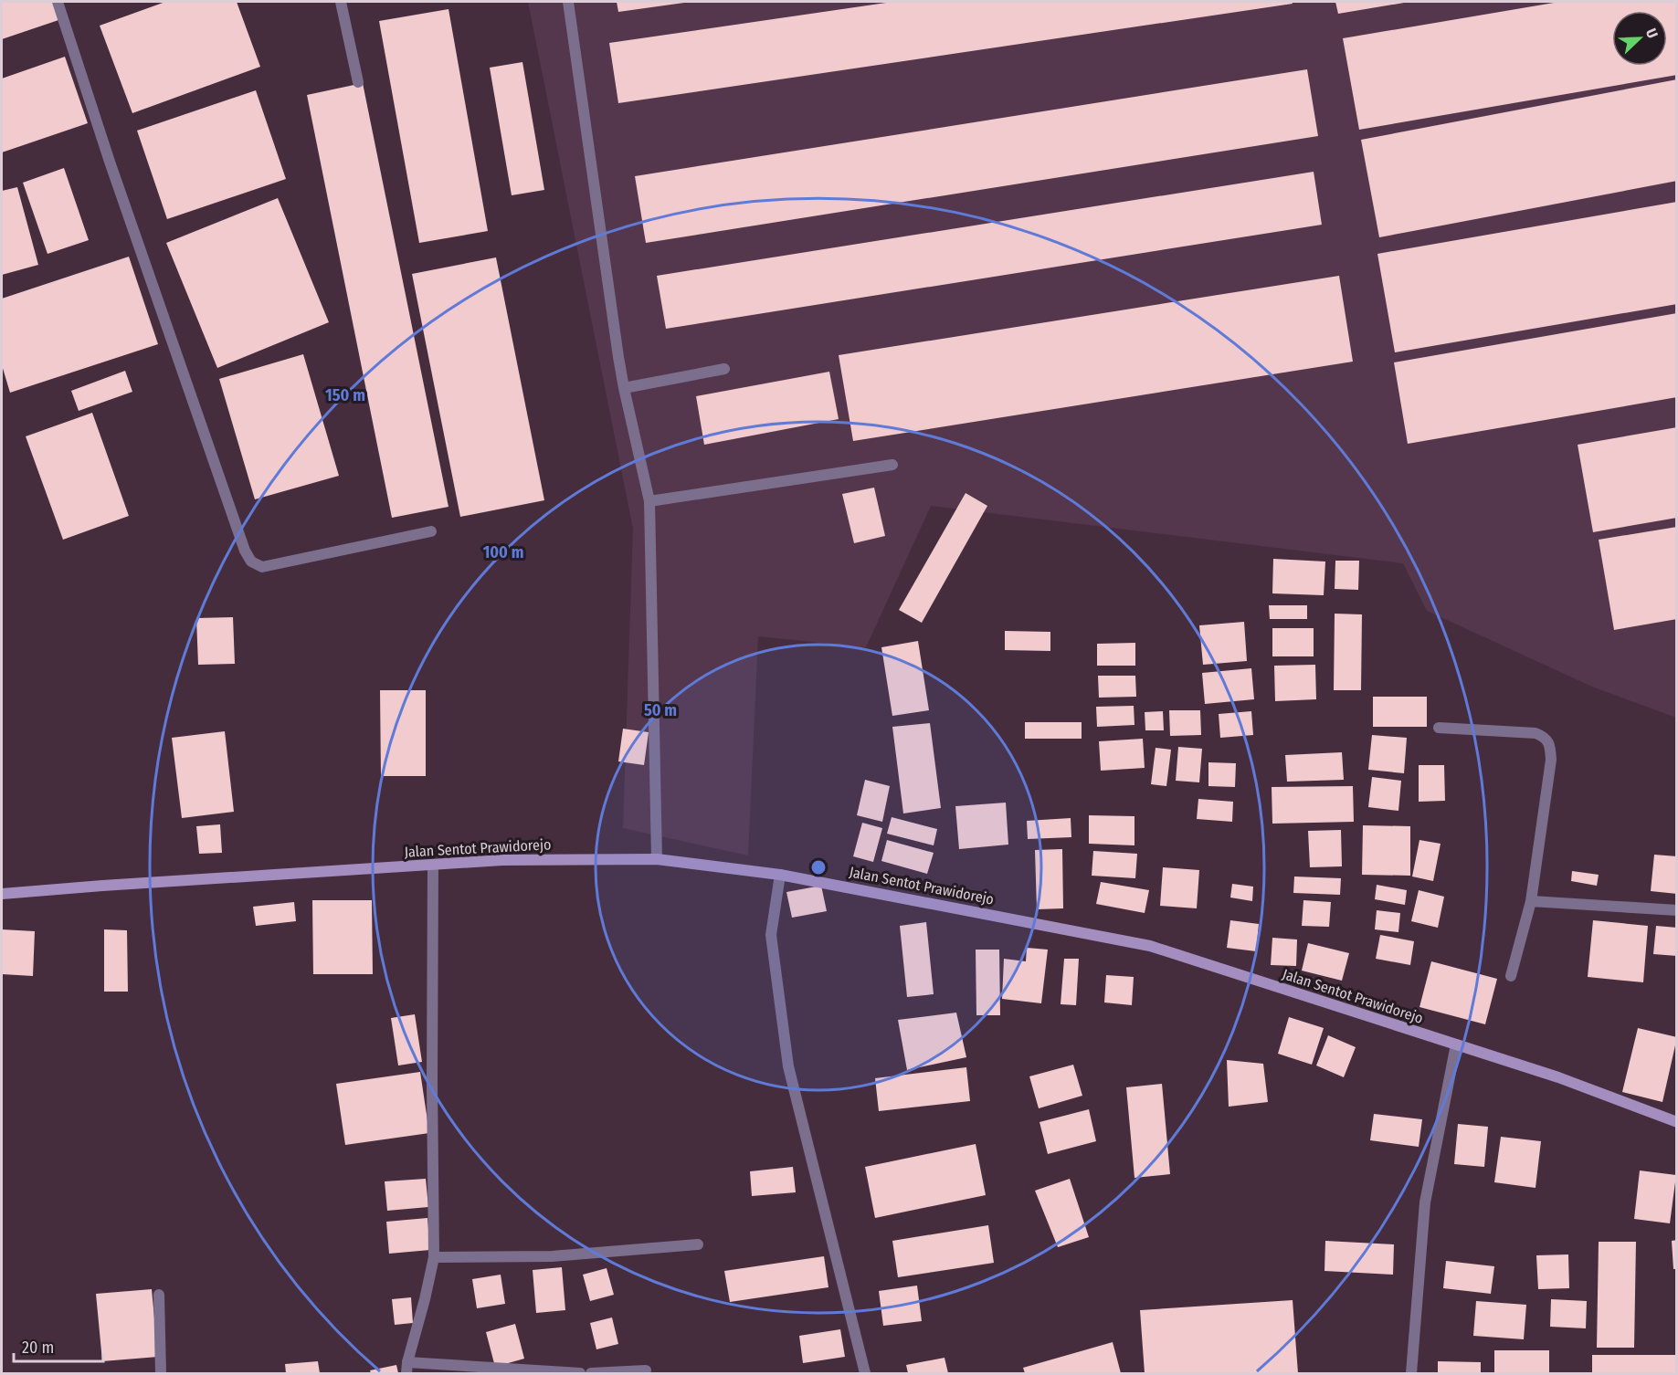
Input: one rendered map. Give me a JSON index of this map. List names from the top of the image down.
{
  "streets": {
    "main road": ["Jalan Sentot Prawidorejo"]
  },
  "scale_bar": "20 m",
  "north": "top right",
  "rings": ["150 m", "100 m", "50 m"]
}
